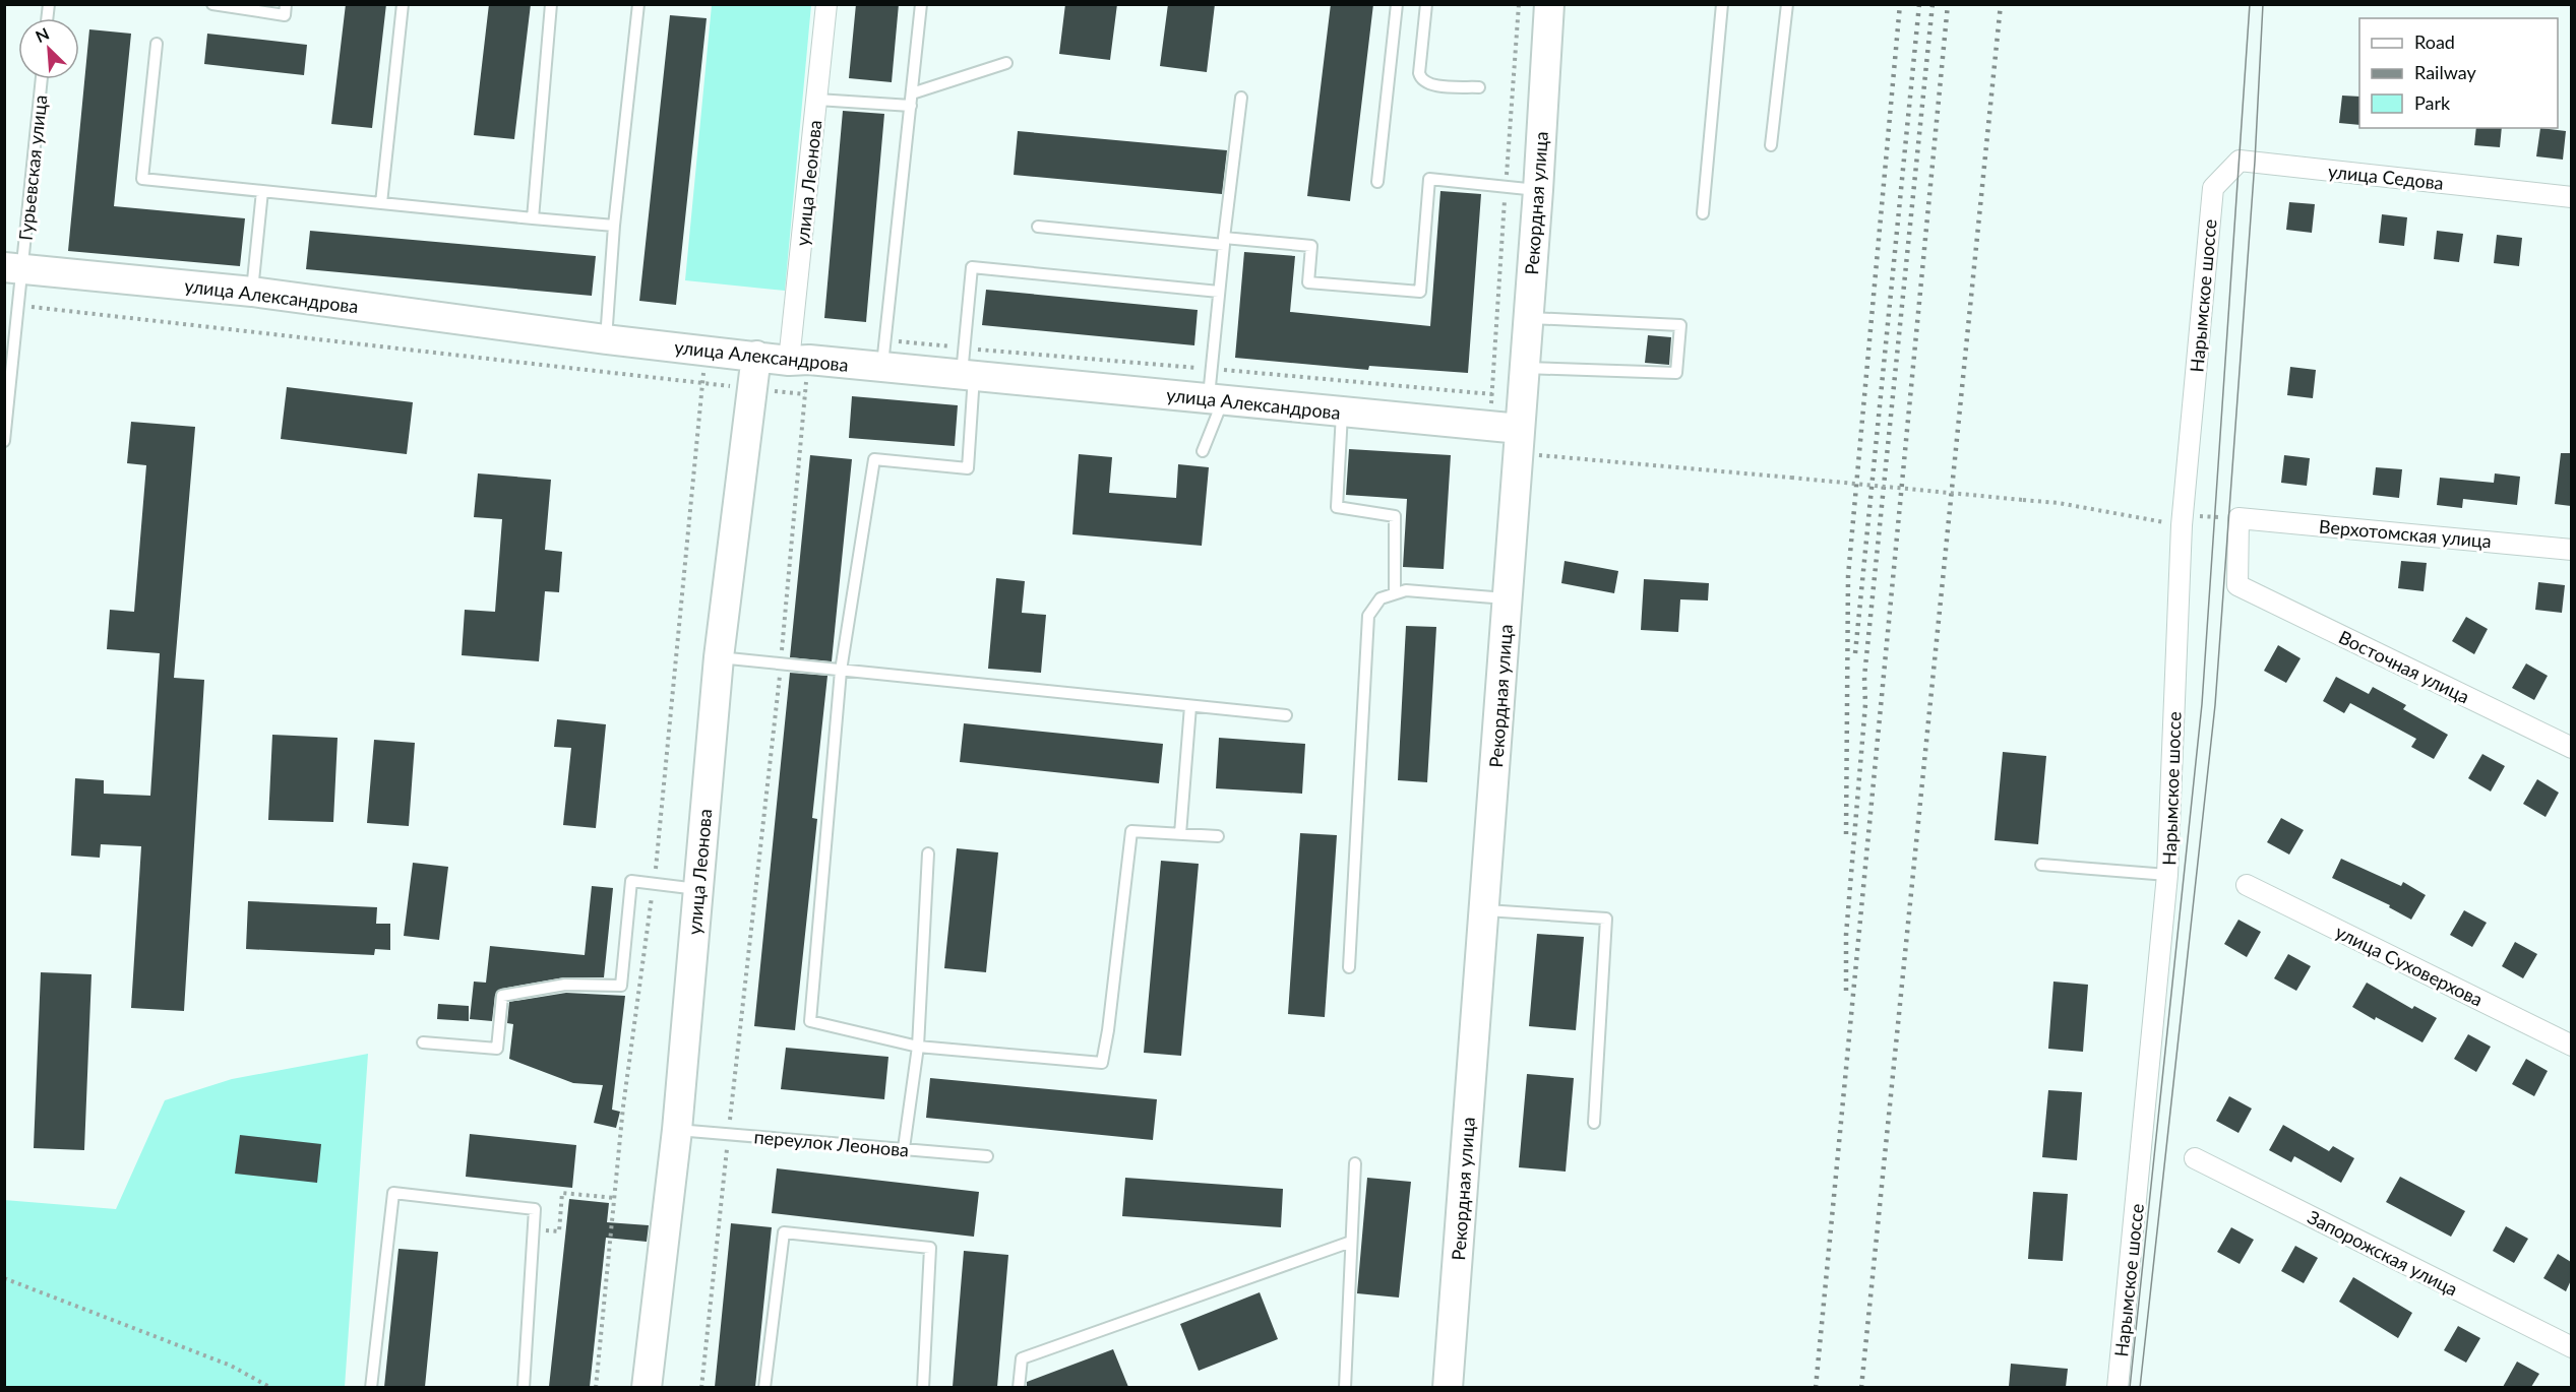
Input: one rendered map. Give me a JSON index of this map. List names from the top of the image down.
{
  "streets": {
    "street": [
      "улица Седова",
      "улица Леонова",
      "Рекордная улица",
      "улица Александрова",
      "Нарымское шоссе",
      "Верхотомская улица",
      "Восточная улица",
      "улица Суховерхова",
      "Запорожская улица"
    ],
    "lane": ["Гурьевская улица", "переулок Леонова"]
  },
  "crossings": [
    ["Гурьевская улица", "улица Александрова"],
    ["улица Седова", "Нарымское шоссе"],
    ["улица Леонова", "улица Александрова"],
    ["улица Леонова", "переулок Леонова"],
    ["Рекордная улица", "улица Александрова"],
    ["Верхотомская улица", "Восточная улица"]
  ],
  "legend": ["Road", "Railway", "Park"],
  "north": "top left"
}
